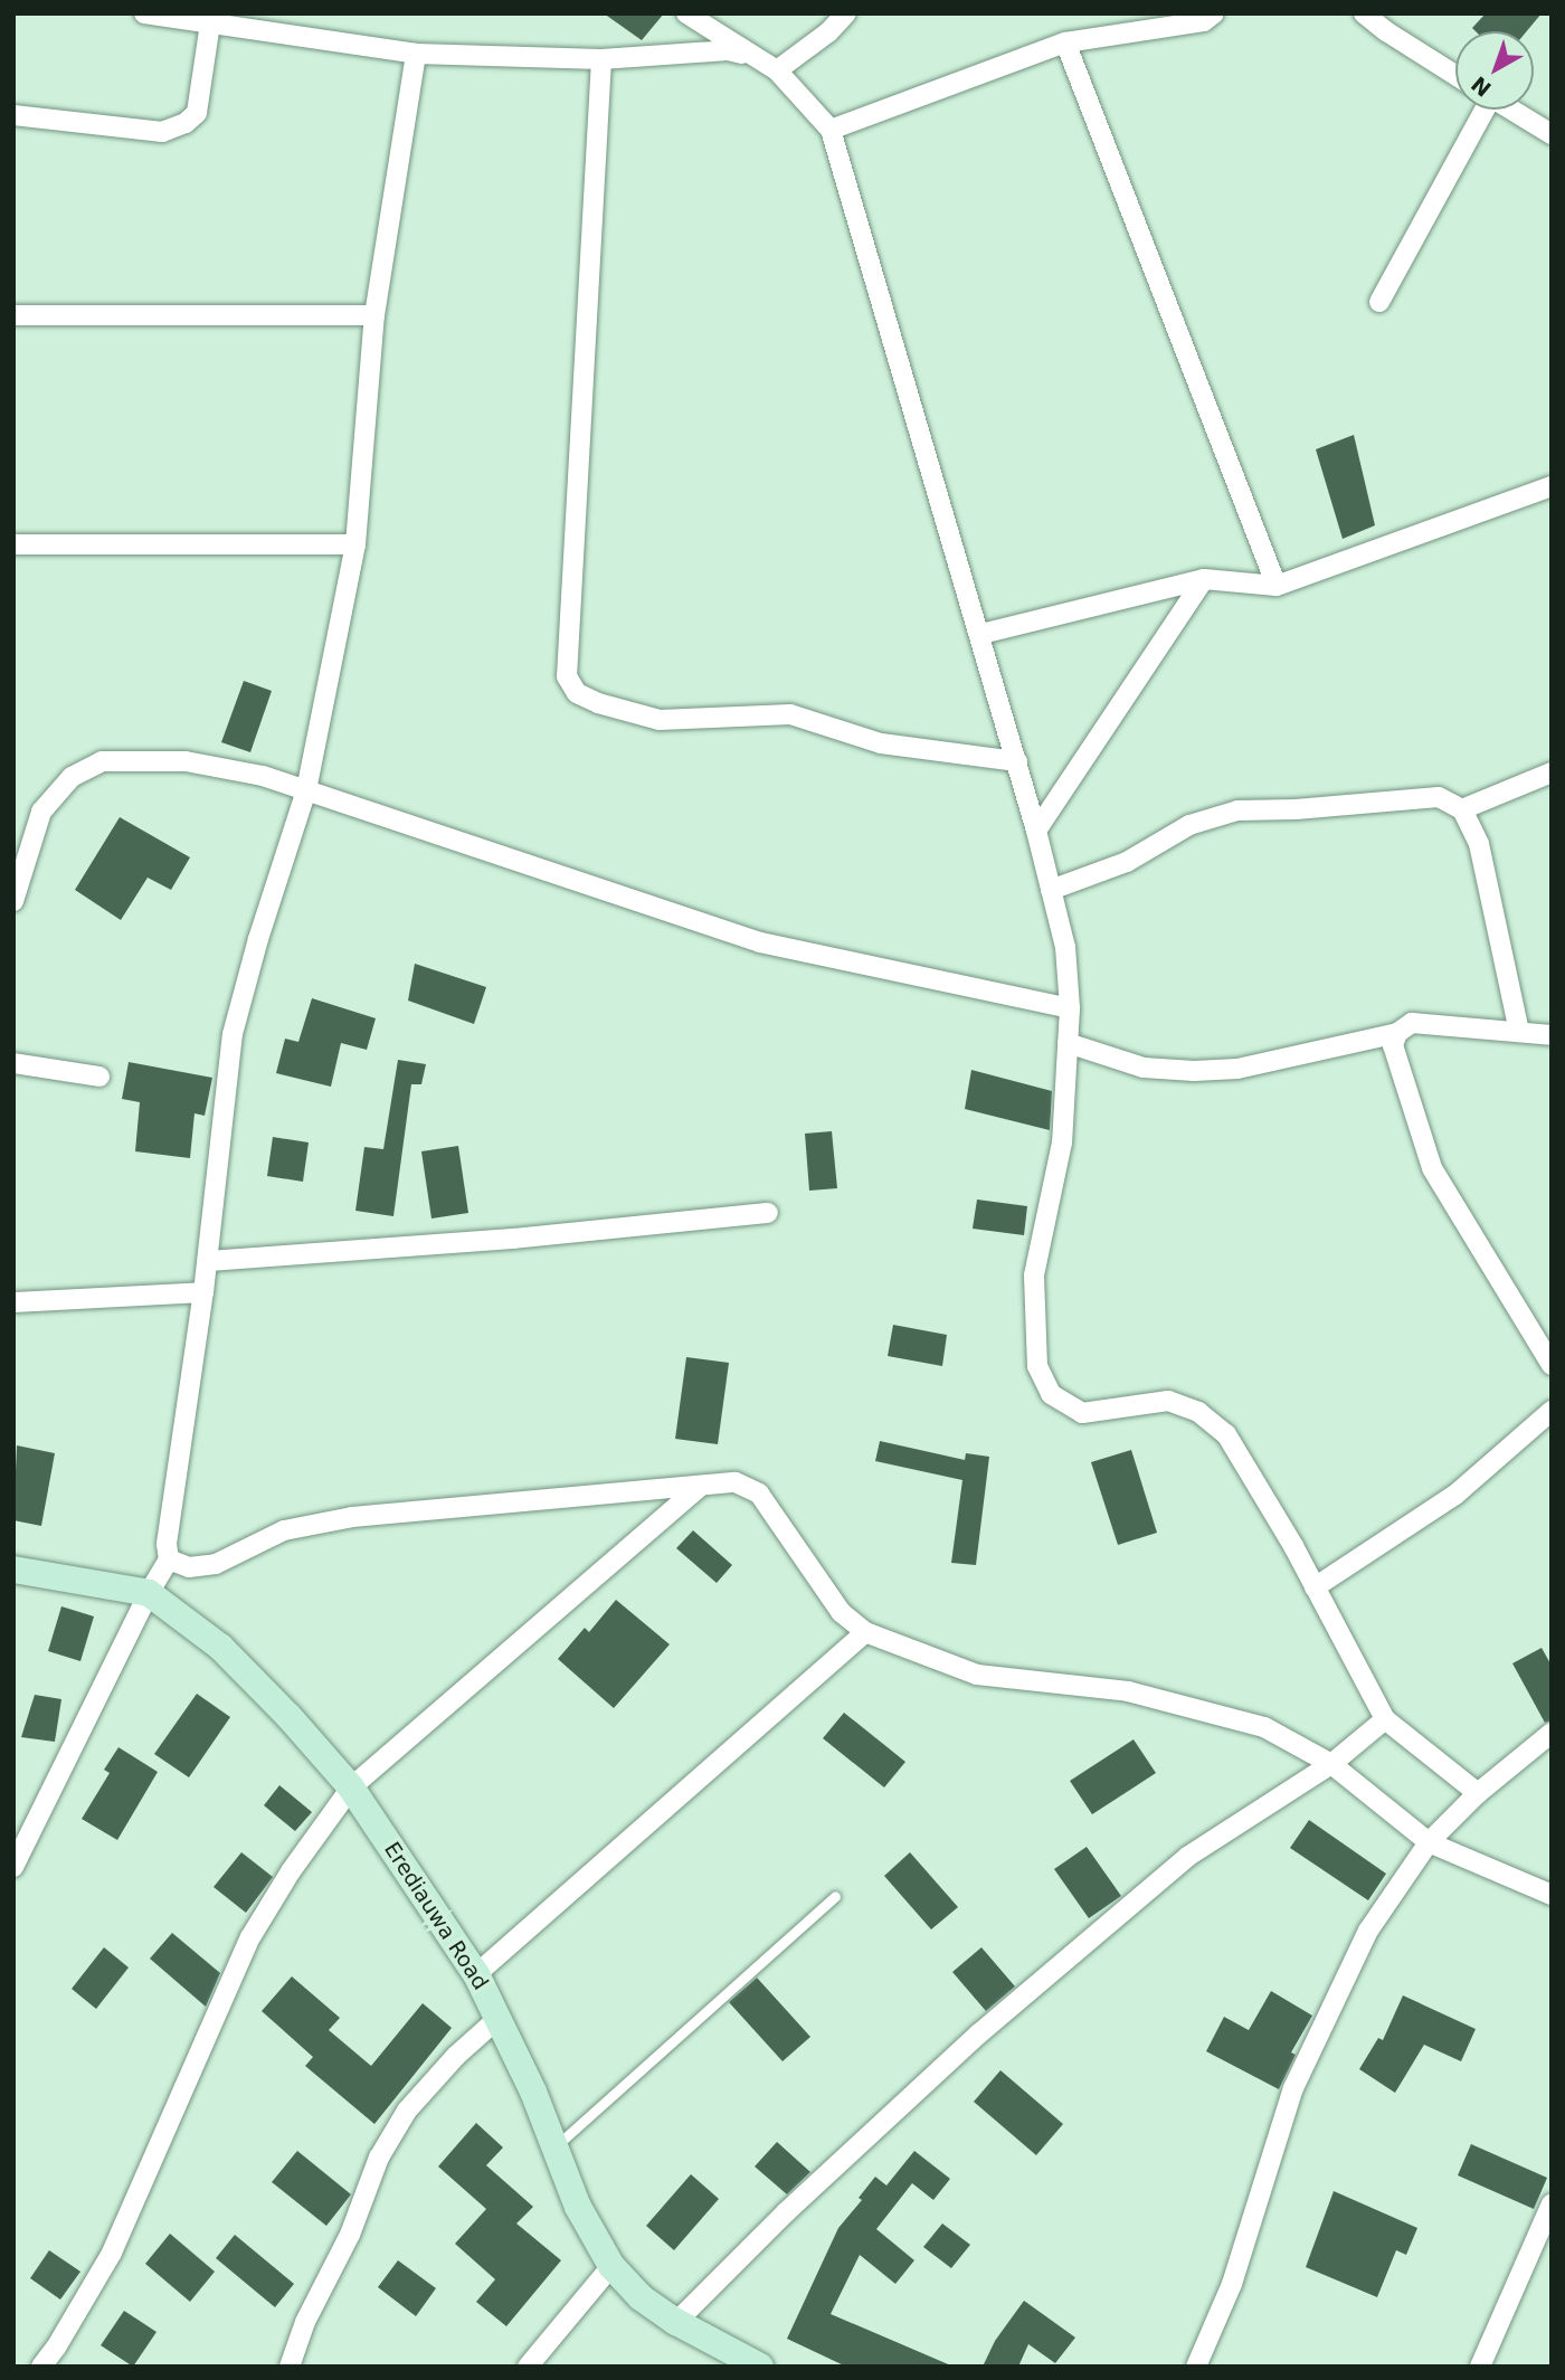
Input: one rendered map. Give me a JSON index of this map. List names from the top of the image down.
{
  "streets": {
    "street": ["Erediauwa Road"]
  },
  "north": "bottom left"
}
